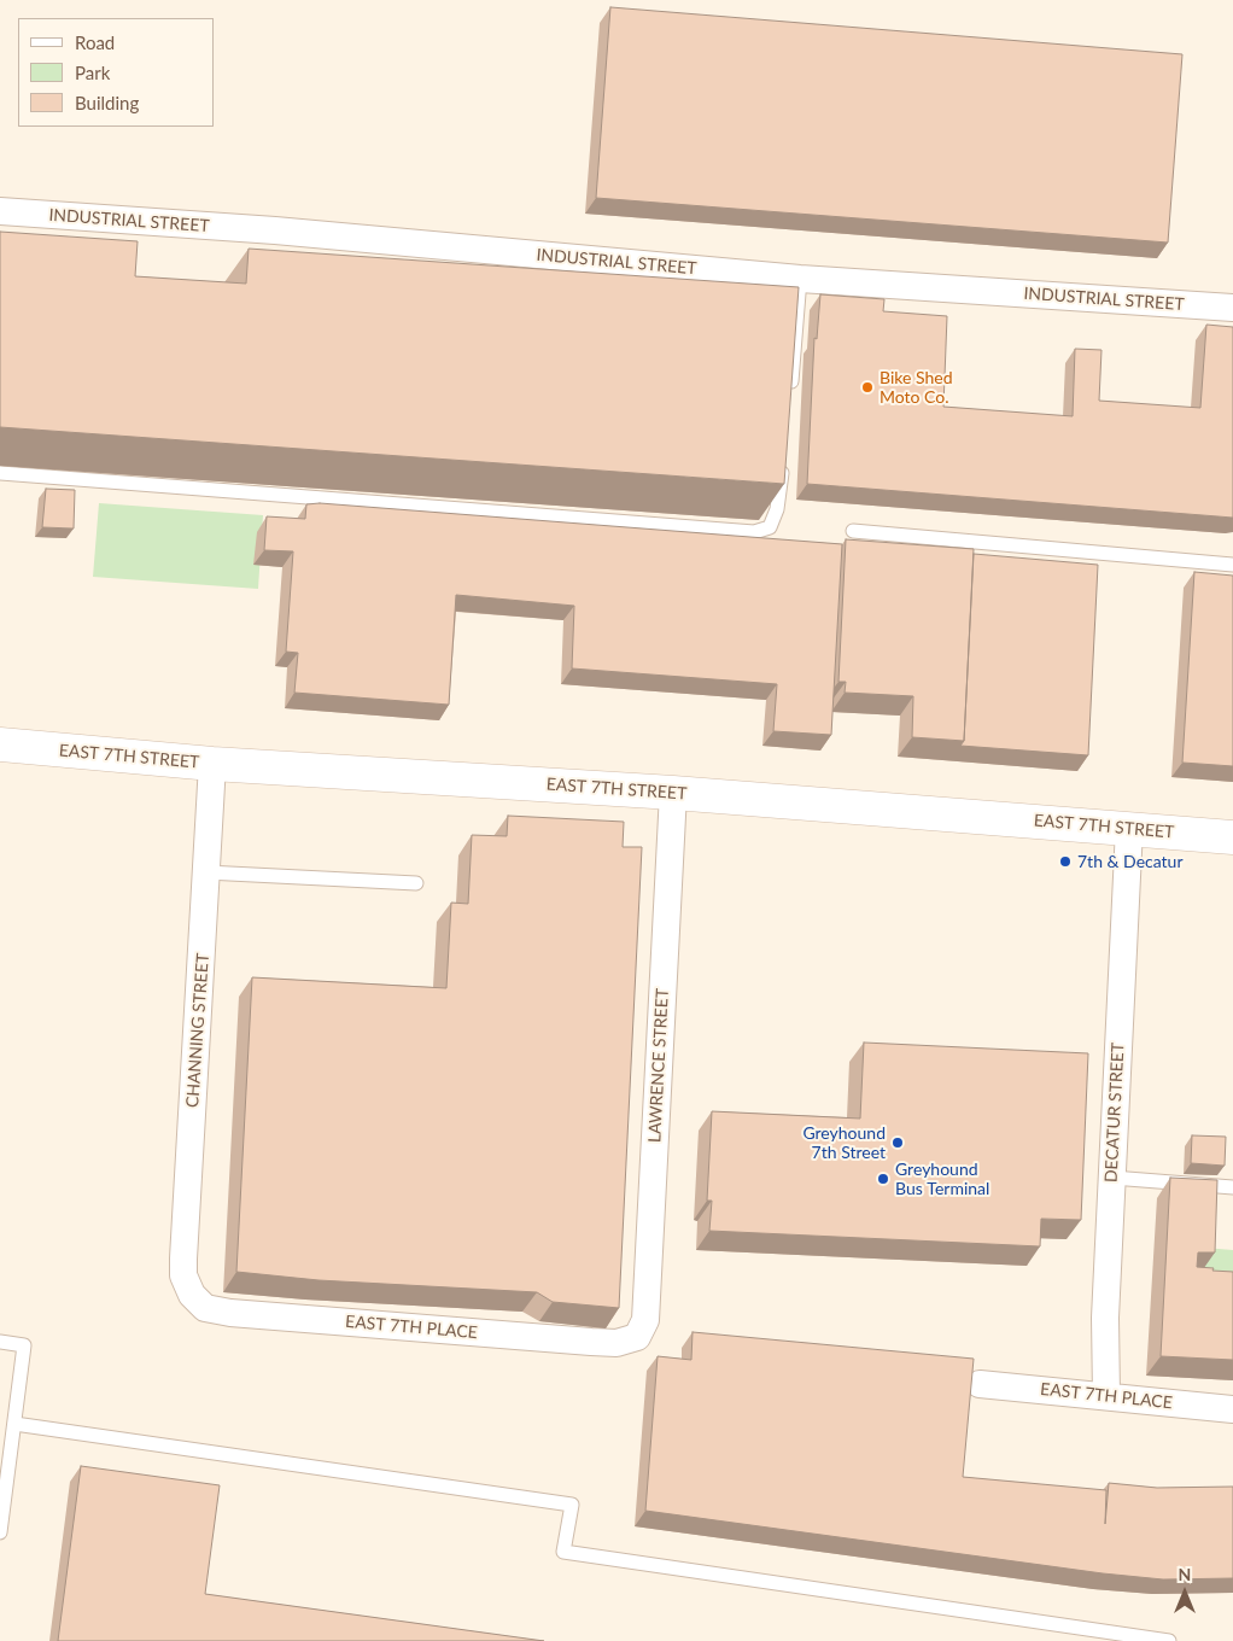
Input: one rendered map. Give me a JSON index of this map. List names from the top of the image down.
{
  "streets": {
    "main road": ["EAST 7TH STREET"],
    "street": [
      "INDUSTRIAL STREET",
      "CHANNING STREET",
      "LAWRENCE STREET",
      "DECATUR STREET",
      "EAST 7TH PLACE"
    ]
  },
  "crossings": [
    ["EAST 7TH STREET", "CHANNING STREET"],
    ["EAST 7TH STREET", "LAWRENCE STREET"],
    ["EAST 7TH STREET", "DECATUR STREET"],
    ["CHANNING STREET", "EAST 7TH PLACE"],
    ["LAWRENCE STREET", "EAST 7TH PLACE"],
    ["DECATUR STREET", "EAST 7TH PLACE"]
  ],
  "places": [
    "Bike Shed Moto Co.",
    "7th & Decatur",
    "Greyhound 7th Street",
    "Greyhound Bus Terminal"
  ],
  "legend": ["Road", "Park", "Building"],
  "north": "top"
}
